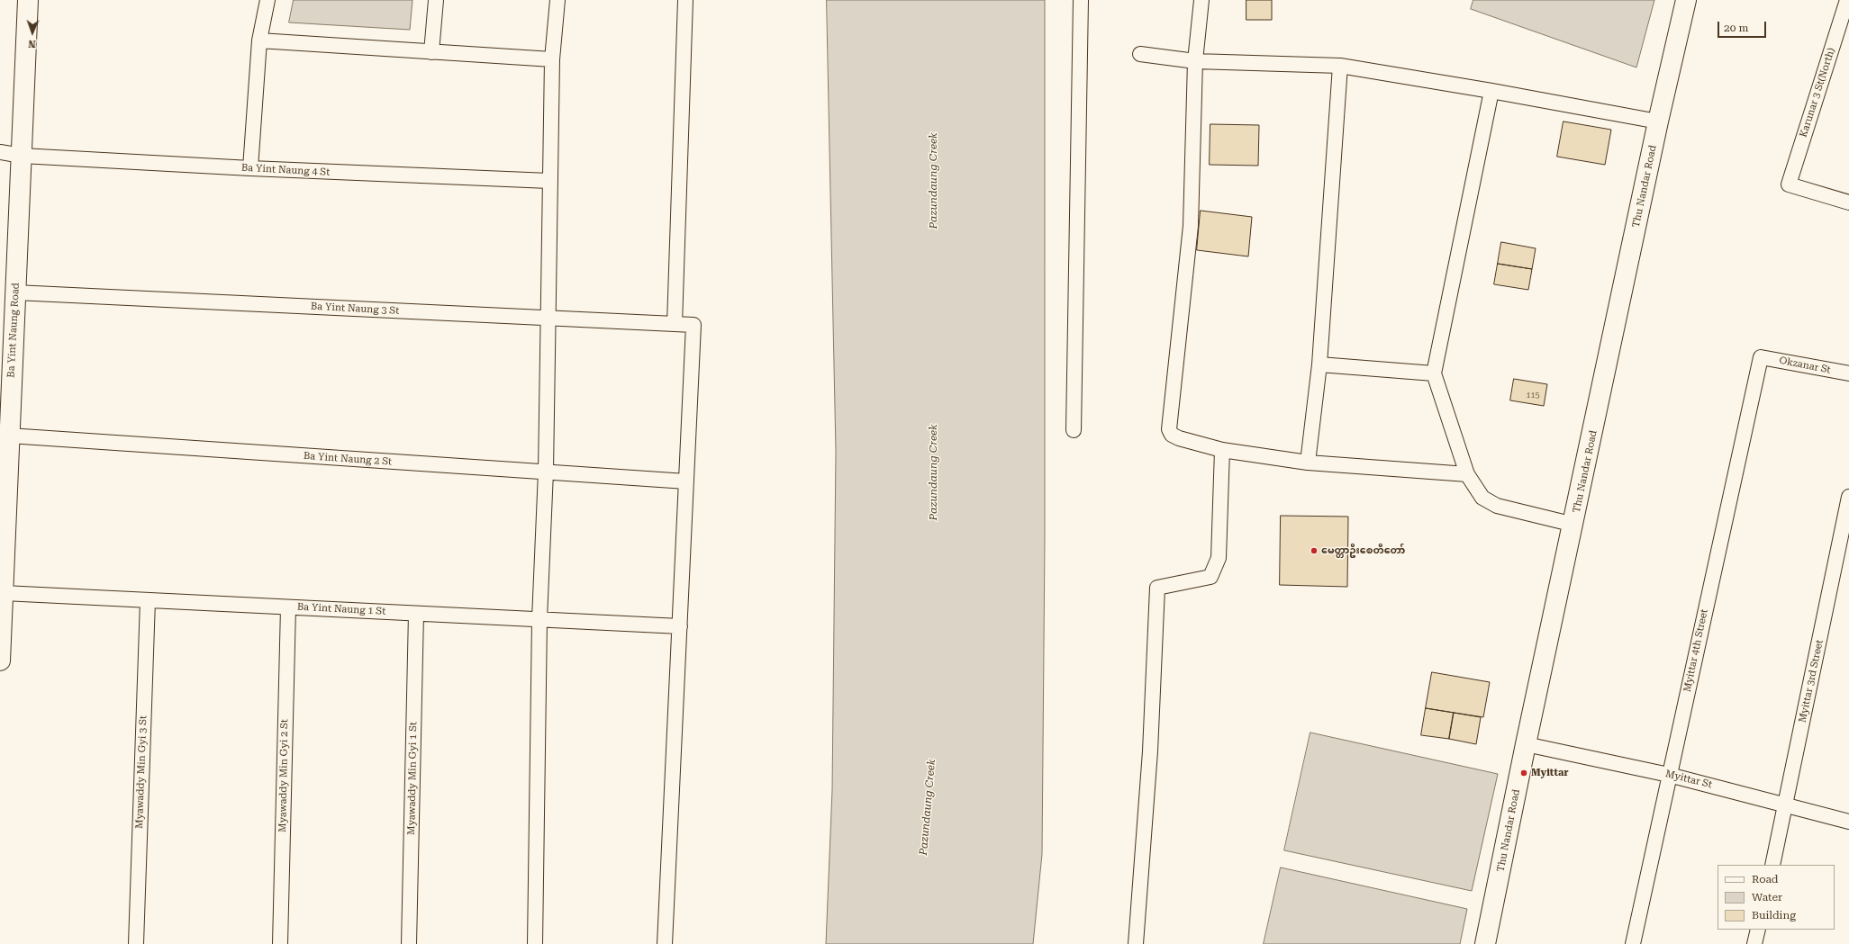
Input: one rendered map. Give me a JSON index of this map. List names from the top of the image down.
{
  "streets": {
    "main road": ["Thu Nandar Road", "Ba Yint Naung Road"],
    "street": [
      "Karunar 3 St(North)",
      "Ba Yint Naung 4 St",
      "Ba Yint Naung 3 St",
      "Okzanar St",
      "Ba Yint Naung 2 St",
      "Ba Yint Naung 1 St",
      "Myittar 4th Street",
      "Myittar 3rd Street",
      "Myawaddy Min Gyi 3 St",
      "Myawaddy Min Gyi 2 St",
      "Myawaddy Min Gyi 1 St",
      "Myittar St"
    ]
  },
  "crossings": [
    ["Ba Yint Naung 4 St", "Ba Yint Naung Road"],
    ["Thu Nandar Road", "Myittar St"],
    ["Ba Yint Naung 3 St", "Ba Yint Naung Road"],
    ["Ba Yint Naung 3 St", "Ba Yint Naung 2 St"],
    ["Ba Yint Naung Road", "Ba Yint Naung 2 St"],
    ["Ba Yint Naung Road", "Ba Yint Naung 1 St"],
    ["Okzanar St", "Myittar 4th Street"],
    ["Ba Yint Naung 1 St", "Myawaddy Min Gyi 3 St"],
    ["Ba Yint Naung 1 St", "Myawaddy Min Gyi 2 St"],
    ["Ba Yint Naung 1 St", "Myawaddy Min Gyi 1 St"],
    ["Myittar 4th Street", "Myittar St"],
    ["Myittar 3rd Street", "Myittar St"]
  ],
  "water": ["Pazundaung Creek"],
  "places": ["မေတ္တာဦးစေတီတော်", "Myittar"],
  "house_numbers": ["115"],
  "legend": ["Road", "Water", "Building"],
  "scale_bar": "20 m",
  "north": "bottom"
}
